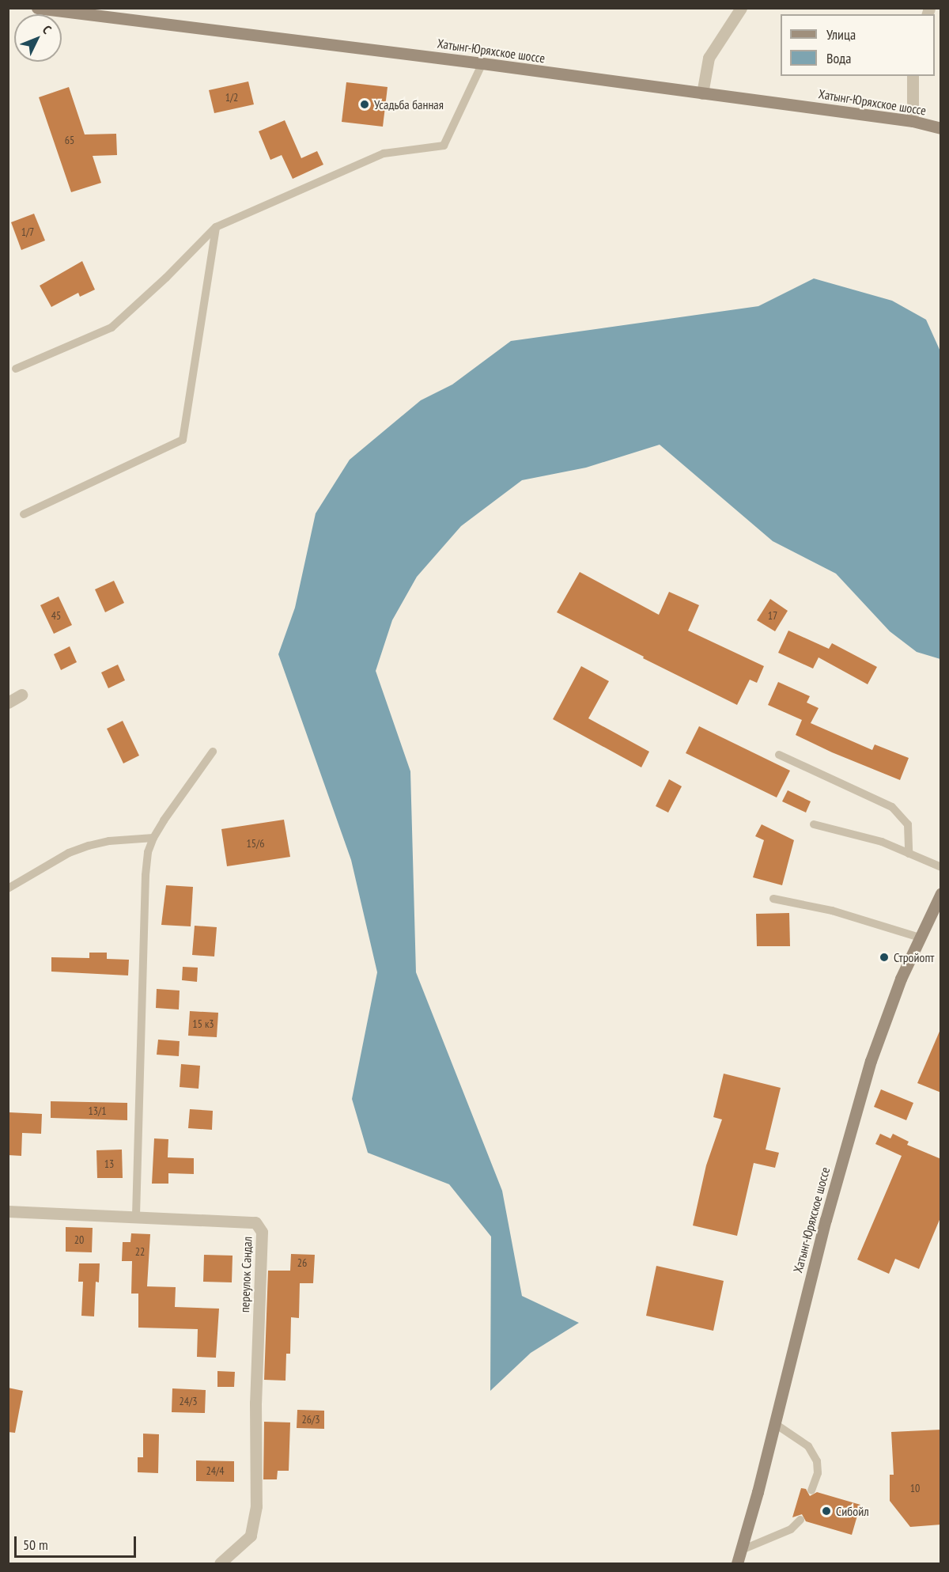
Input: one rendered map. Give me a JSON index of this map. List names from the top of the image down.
{
  "streets": {
    "main road": ["Хатынг-Юряхское шоссе"],
    "street": ["переулок Сандал"]
  },
  "places": ["Усадьба банная", "Стройопт", "Сибойл"],
  "house_numbers": [
    "1/2",
    "65",
    "1/7",
    "45",
    "17",
    "15/6",
    "15 к3",
    "13/1",
    "13",
    "20",
    "22",
    "26",
    "24/3",
    "26/3",
    "24/4",
    "10"
  ],
  "legend": ["Улица", "Вода"],
  "scale_bar": "50 m",
  "north": "top right"
}
